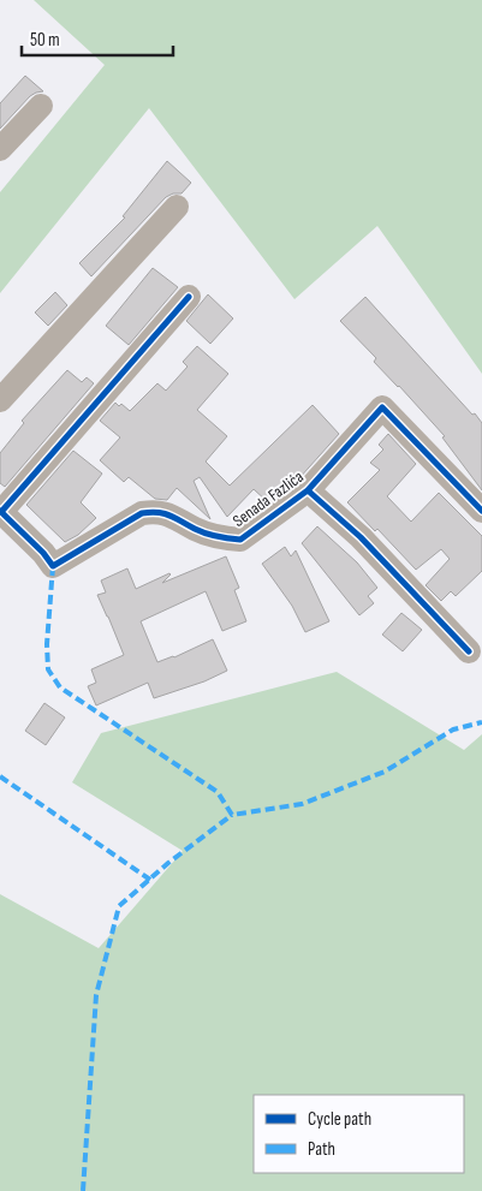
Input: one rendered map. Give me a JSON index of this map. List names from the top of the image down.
{
  "streets": {
    "street": ["Senada Fazlića"]
  },
  "legend": ["Cycle path", "Path"],
  "scale_bar": "50 m"
}
